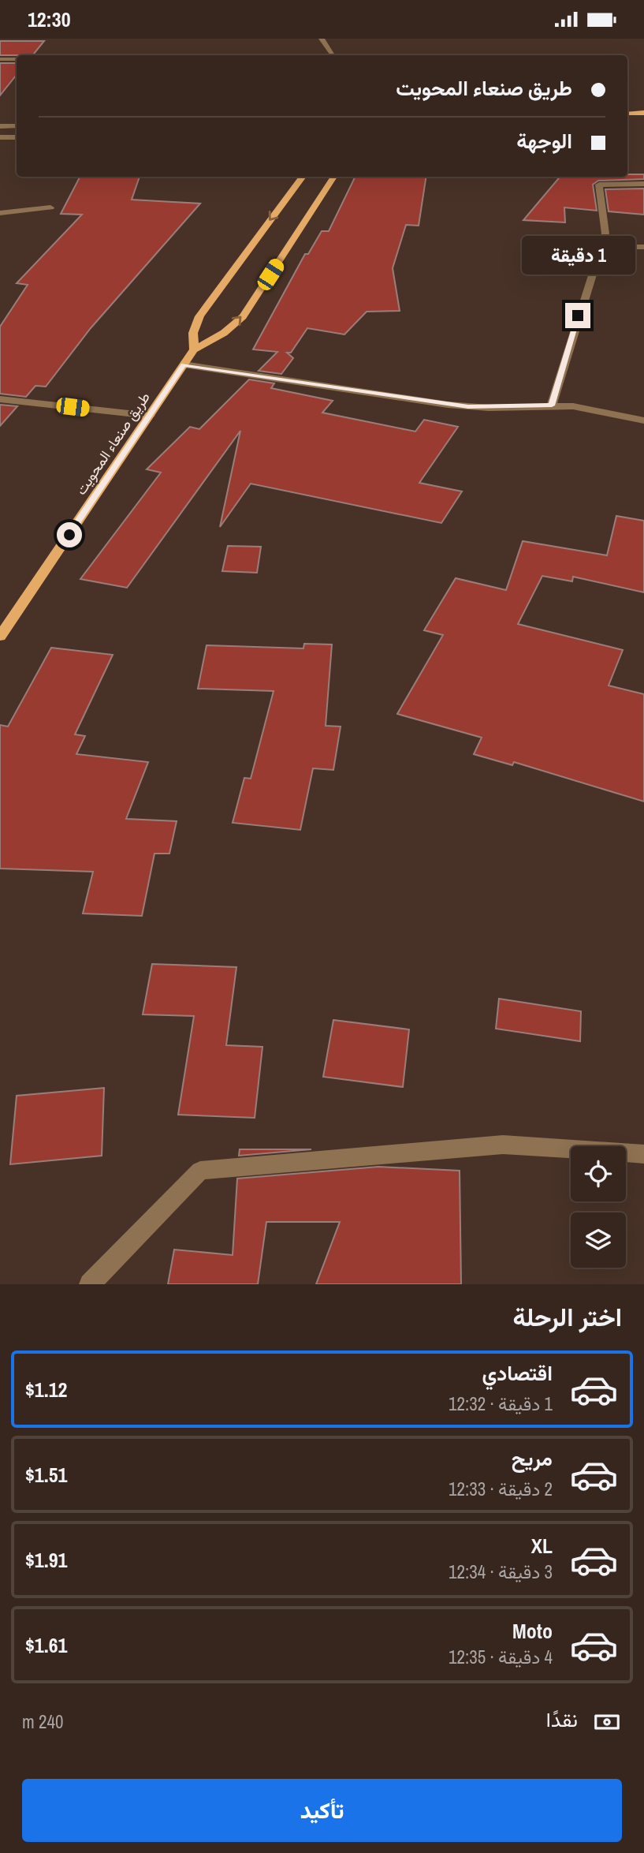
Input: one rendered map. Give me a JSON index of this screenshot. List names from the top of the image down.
{
  "streets": {
    "main road": ["طريق صنعاء المحويت"]
  },
  "page": {
    "status": "12:30",
    "banner": ["طريق صنعاء المحويت", "الوجهة"],
    "bubble": "1 دقيقة",
    "heading": "اختر الرحلة",
    "list": [
      {
        "name": "اقتصادي",
        "note": "1 دقيقة · 12:32",
        "value": "$1.12"
      },
      {
        "name": "مريح",
        "note": "2 دقيقة · 12:33",
        "value": "$1.51"
      },
      {
        "name": "XL",
        "note": "3 دقيقة · 12:34",
        "value": "$1.91"
      },
      {
        "name": "Moto",
        "note": "4 دقيقة · 12:35",
        "value": "$1.61"
      }
    ],
    "pay": ["نقدًا", "240 m"],
    "buttons": "تأكيد"
  }
}
